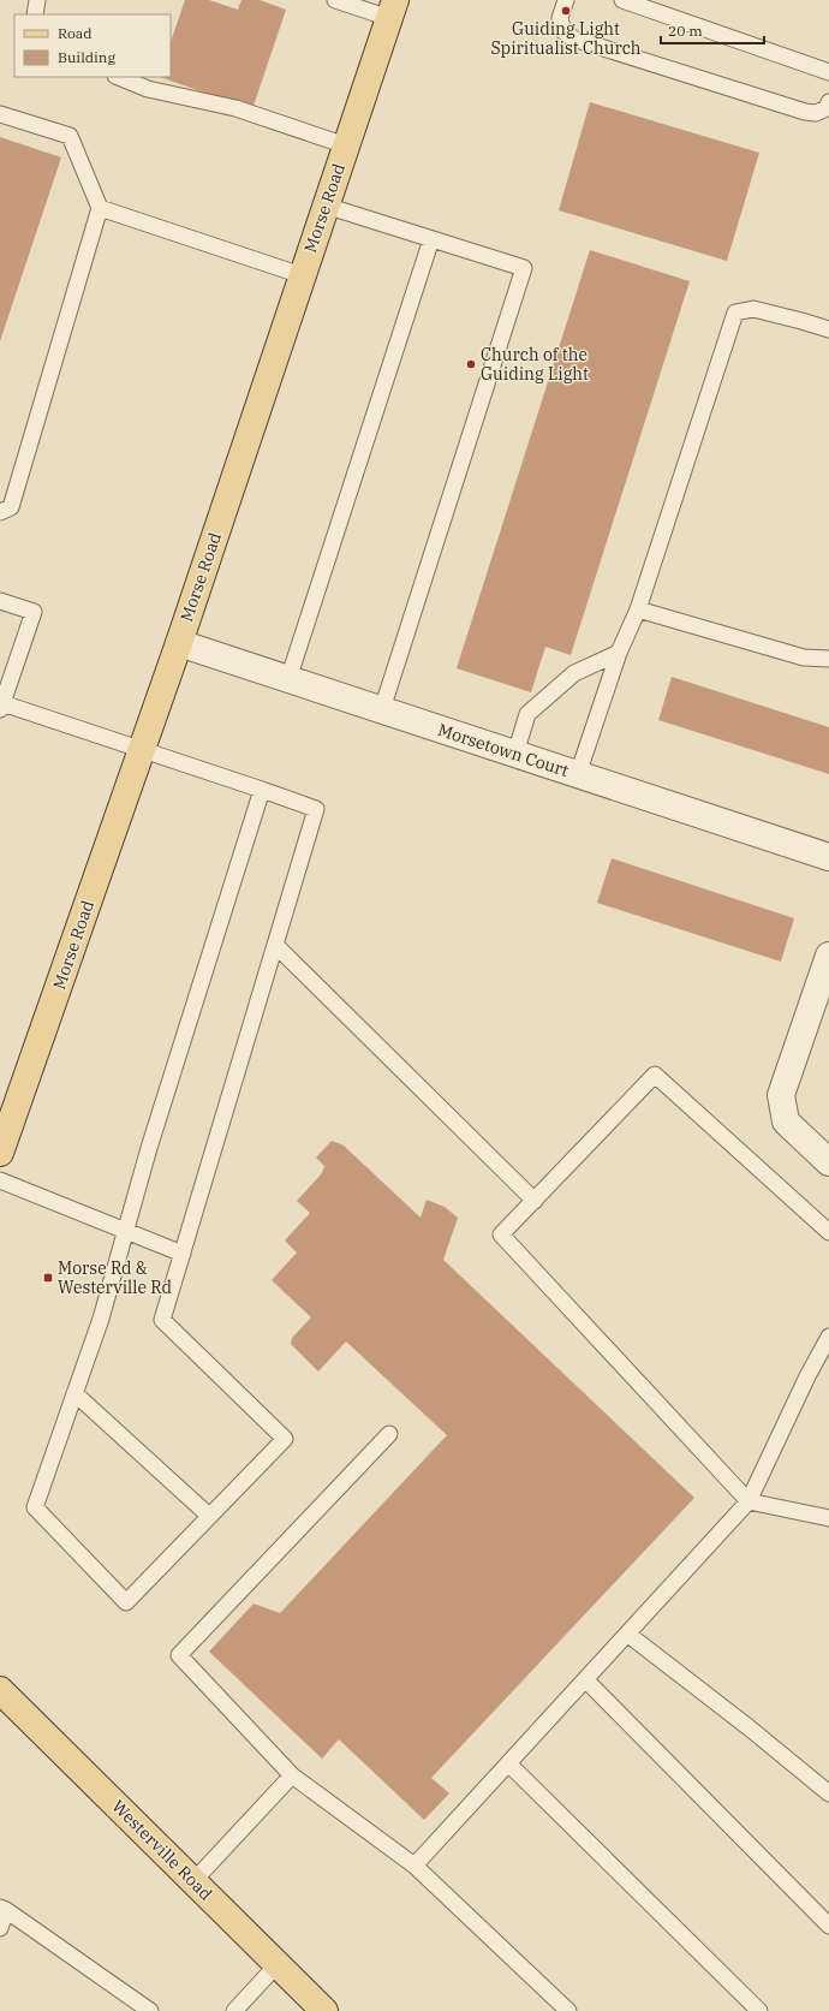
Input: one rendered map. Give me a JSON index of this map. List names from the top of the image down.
{
  "streets": {
    "main road": ["Morse Road", "Westerville Road"],
    "street": ["Morsetown Court"]
  },
  "crossings": [
    ["Morse Road", "Morsetown Court"]
  ],
  "places": {
    "other": ["Guiding Light Spiritualist Church", "Church of the Guiding Light"],
    "transit": ["Morse Rd & Westerville Rd"]
  },
  "legend": ["Road", "Building"],
  "scale_bar": "20 m"
}
